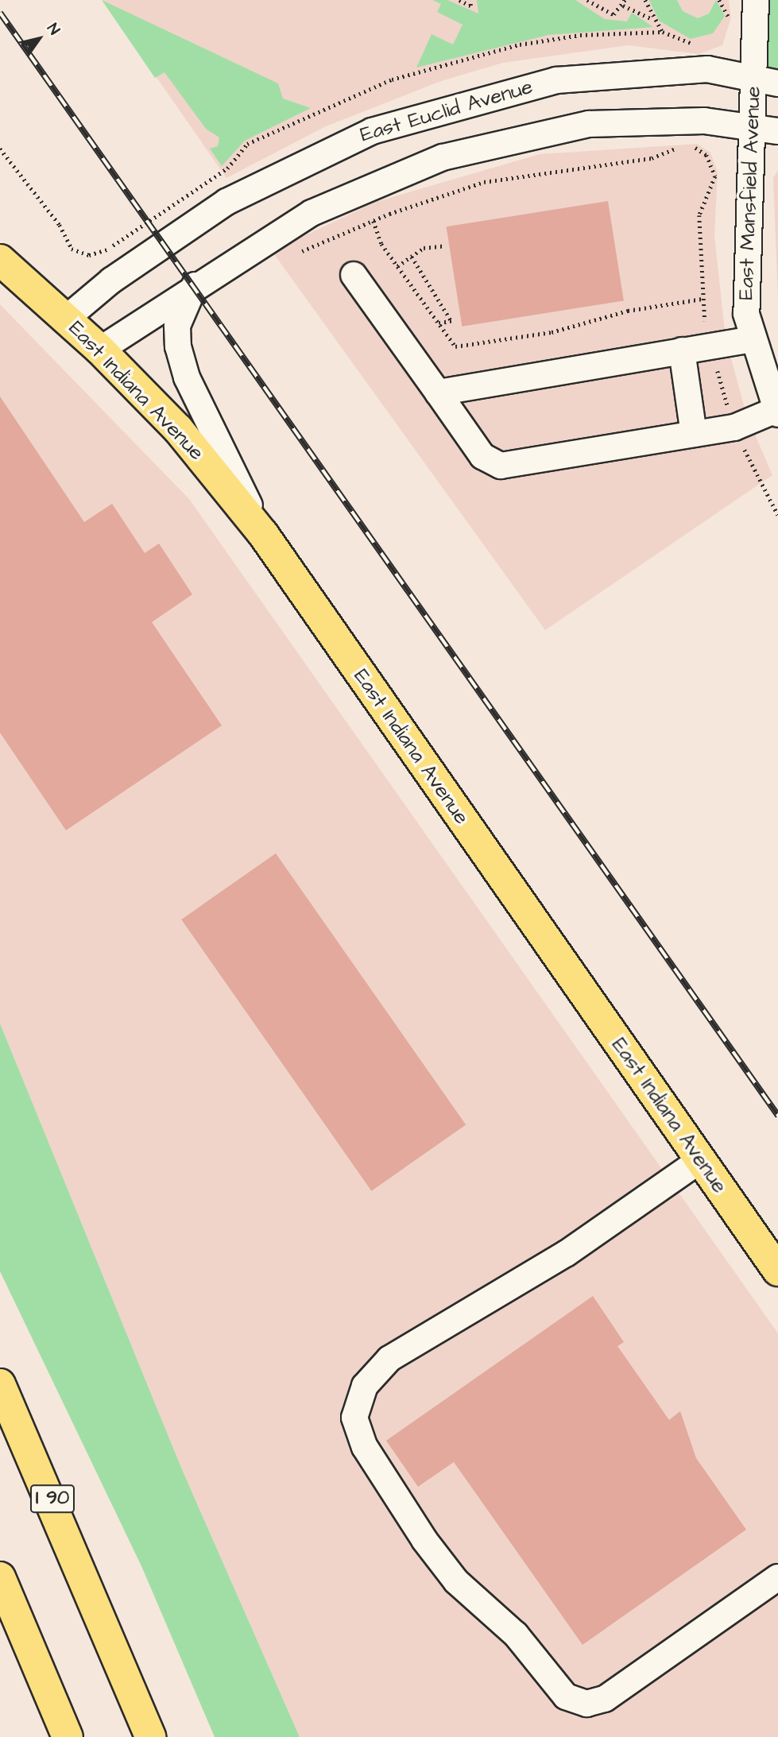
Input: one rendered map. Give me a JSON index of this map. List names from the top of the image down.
{
  "streets": {
    "main road": ["East Indiana Avenue", "I 90"],
    "street": ["East Euclid Avenue", "East Mansfield Avenue"]
  },
  "crossings": [
    ["East Euclid Avenue", "East Mansfield Avenue"],
    ["East Euclid Avenue", "East Indiana Avenue"]
  ],
  "north": "top right"
}
